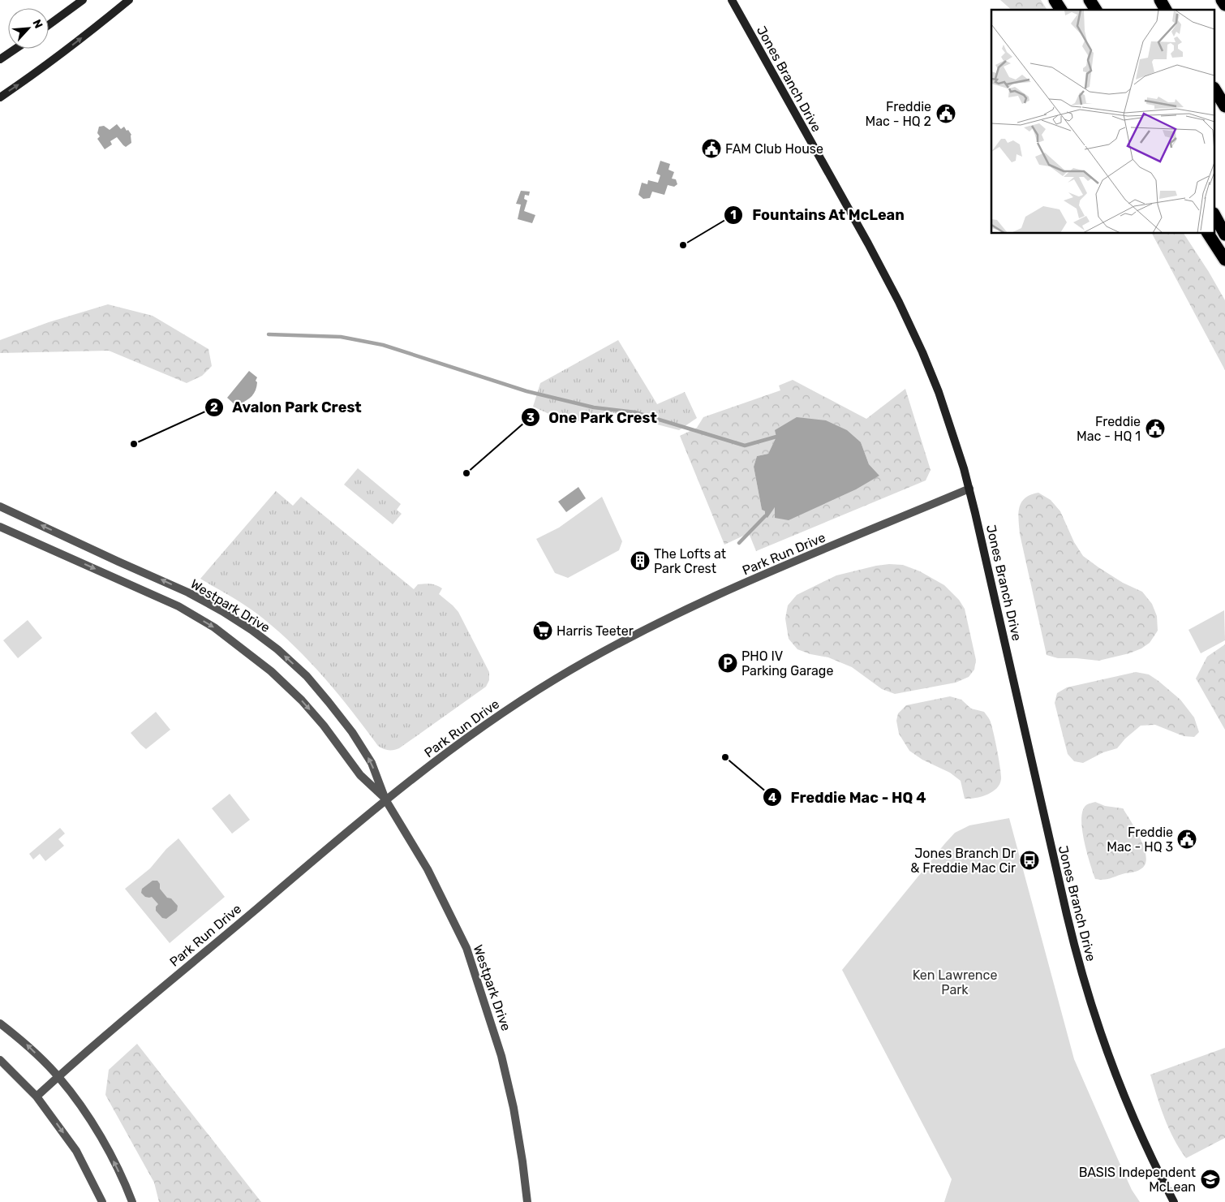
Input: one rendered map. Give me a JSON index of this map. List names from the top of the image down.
{
  "streets": {
    "main road": ["Jones Branch Drive"],
    "street": ["Park Run Drive", "Westpark Drive"]
  },
  "crossings": [
    ["Jones Branch Drive", "Park Run Drive"],
    ["Park Run Drive", "Westpark Drive"]
  ],
  "parks": ["Ken Lawrence Park"],
  "places": {
    "public building": [
      "Freddie Mac - HQ 2",
      "FAM Club House",
      "Freddie Mac - HQ 1",
      "Freddie Mac - HQ 3"
    ],
    "other": [
      "Fountains At McLean",
      "Avalon Park Crest",
      "One Park Crest",
      "Freddie Mac - HQ 4"
    ],
    "building": ["The Lofts at Park Crest"],
    "supermarket": ["Harris Teeter"],
    "parking": ["PHO IV Parking Garage"],
    "bus stop": ["Jones Branch Dr & Freddie Mac Cir"],
    "school or university": ["BASIS Independent McLean"]
  },
  "north": "top right"
}
